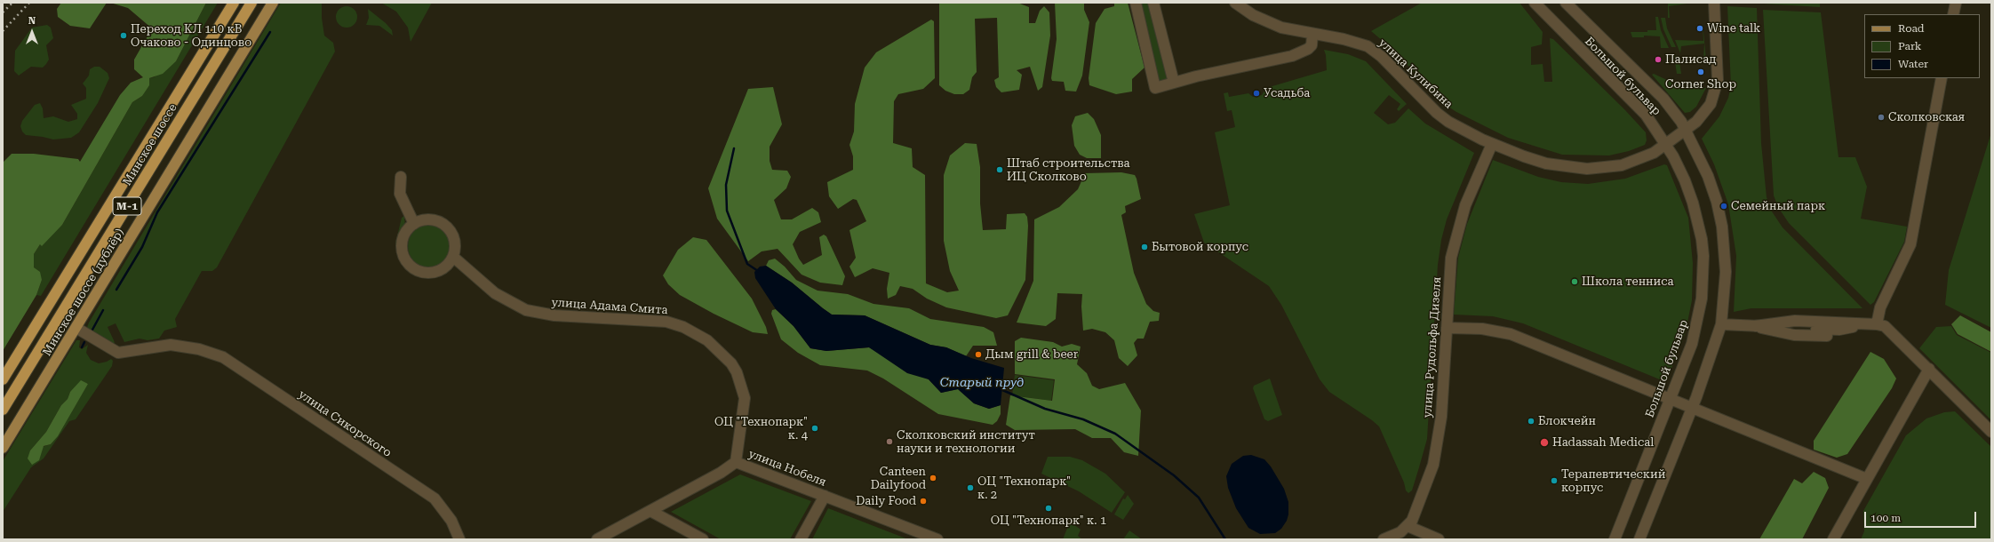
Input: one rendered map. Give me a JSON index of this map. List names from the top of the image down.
{
  "streets": {
    "highway": ["Минское шоссе", "М-1"],
    "main road": ["Минское шоссе (дублёр)"],
    "street": [
      "улица Кулибина",
      "Большой бульвар",
      "улица Адама Смита",
      "улица Рудольфа Дизеля",
      "улица Сикорского",
      "улица Нобеля"
    ]
  },
  "crossings": [
    ["улица Кулибина", "Большой бульвар"],
    ["улица Кулибина", "улица Рудольфа Дизеля"],
    ["Минское шоссе (дублёр)", "улица Сикорского"],
    ["улица Адама Смита", "улица Нобеля"]
  ],
  "water": ["Старый пруд"],
  "places": [
    "Wine talk",
    "Переход КЛ 110 кВ Очаково - Одинцово",
    "Палисад",
    "Corner Shop",
    "Усадьба",
    "Сколковская",
    "Штаб строительства ИЦ Сколково",
    "Семейный парк",
    "Бытовой корпус",
    "Школа тенниса",
    "Дым grill & beer",
    "Блокчейн",
    "ОЦ \"Технопарк\" к. 4",
    "Сколковский институт науки и технологии",
    "Hadassah Medical",
    "Canteen Dailyfood",
    "Терапевтический корпус",
    "ОЦ \"Технопарк\" к. 2",
    "Daily Food",
    "ОЦ \"Технопарк\" к. 1"
  ],
  "legend": ["Road", "Park", "Water"],
  "scale_bar": "100 m",
  "north": "top"
}
